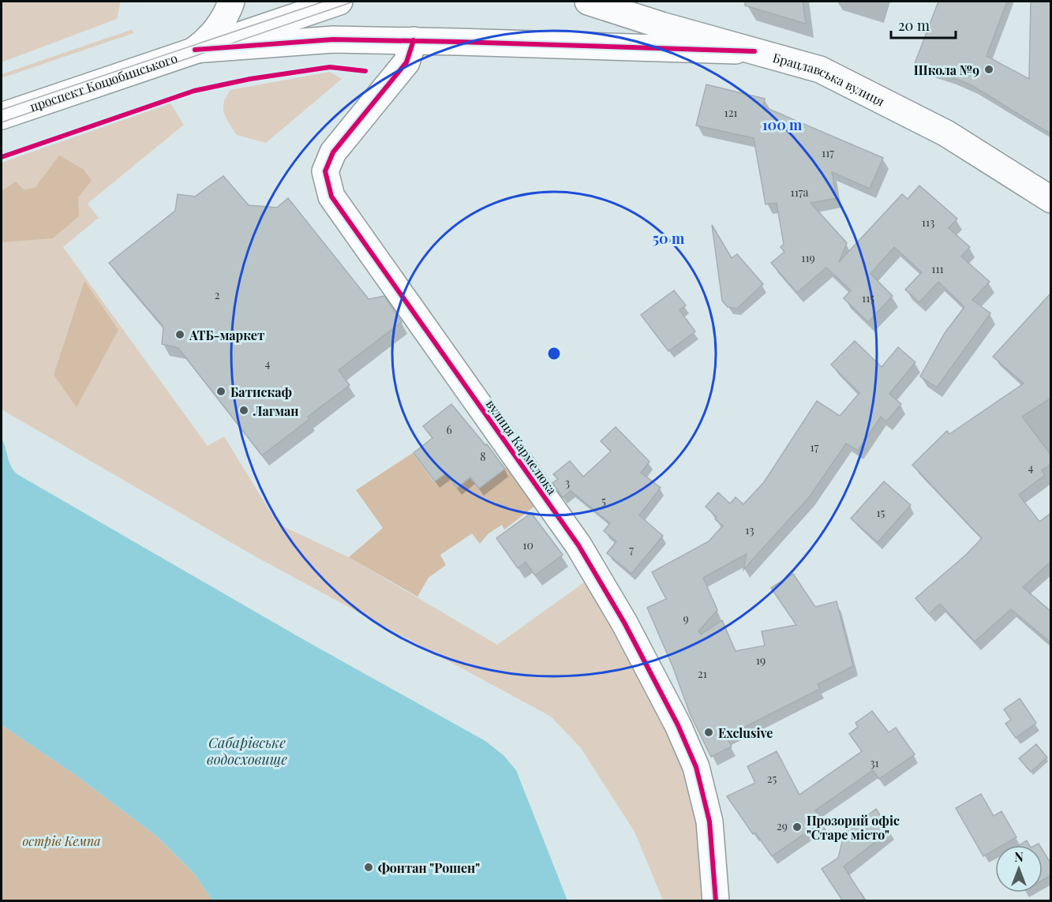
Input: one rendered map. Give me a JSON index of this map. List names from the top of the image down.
{
  "streets": {
    "street": ["Брацлавська вулиця", "проспект Коцюбинського", "вулиця Кармелюка"]
  },
  "water": ["Сабарівське водосховище"],
  "parks": ["острів Кемпа"],
  "places": [
    "Школа №9",
    "АТБ-маркет",
    "Батискаф",
    "Лагман",
    "Exclusive",
    "Прозорий офіс \"Старе місто\"",
    "Фонтан \"Рошен\""
  ],
  "house_numbers": [
    "121",
    "117",
    "117а",
    "113",
    "119",
    "111",
    "2",
    "115",
    "4",
    "6",
    "17",
    "8",
    "4",
    "3",
    "5",
    "15",
    "13",
    "10",
    "7",
    "9",
    "19",
    "21",
    "31",
    "25",
    "29"
  ],
  "scale_bar": "20 m",
  "north": "top",
  "rings": ["100 m", "50 m"]
}
